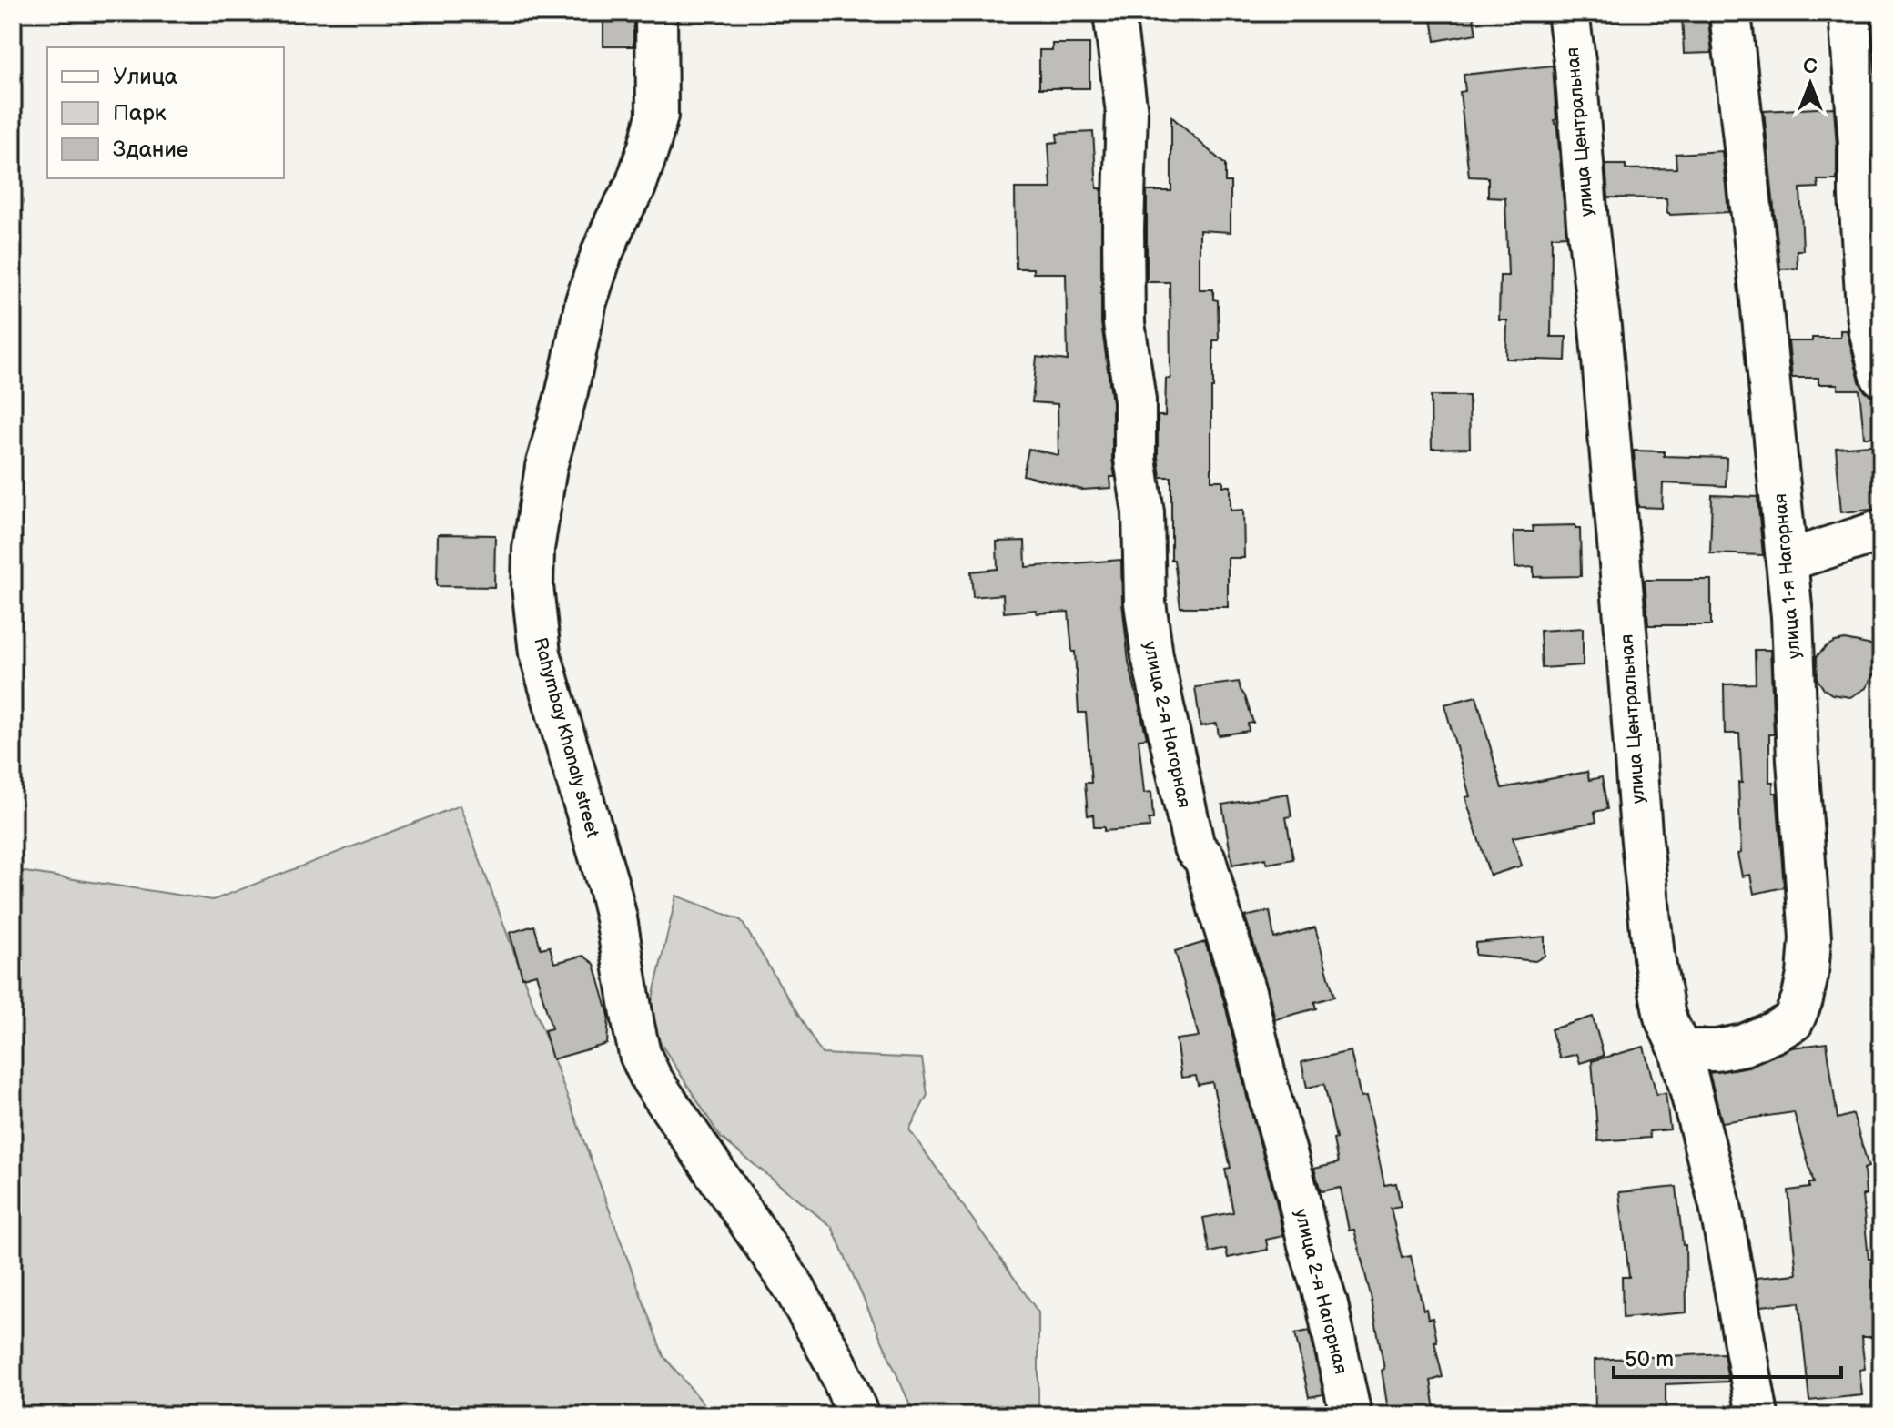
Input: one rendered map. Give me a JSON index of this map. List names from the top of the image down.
{
  "streets": {
    "street": [
      "улица Центральная",
      "улица 1-я Нагорная",
      "улица 2-я Нагорная",
      "Rahymbay Khanaly street"
    ]
  },
  "crossings": [
    ["улица Центральная", "улица 1-я Нагорная"]
  ],
  "legend": ["Улица", "Парк", "Здание"],
  "scale_bar": "50 m",
  "north": "top"
}
